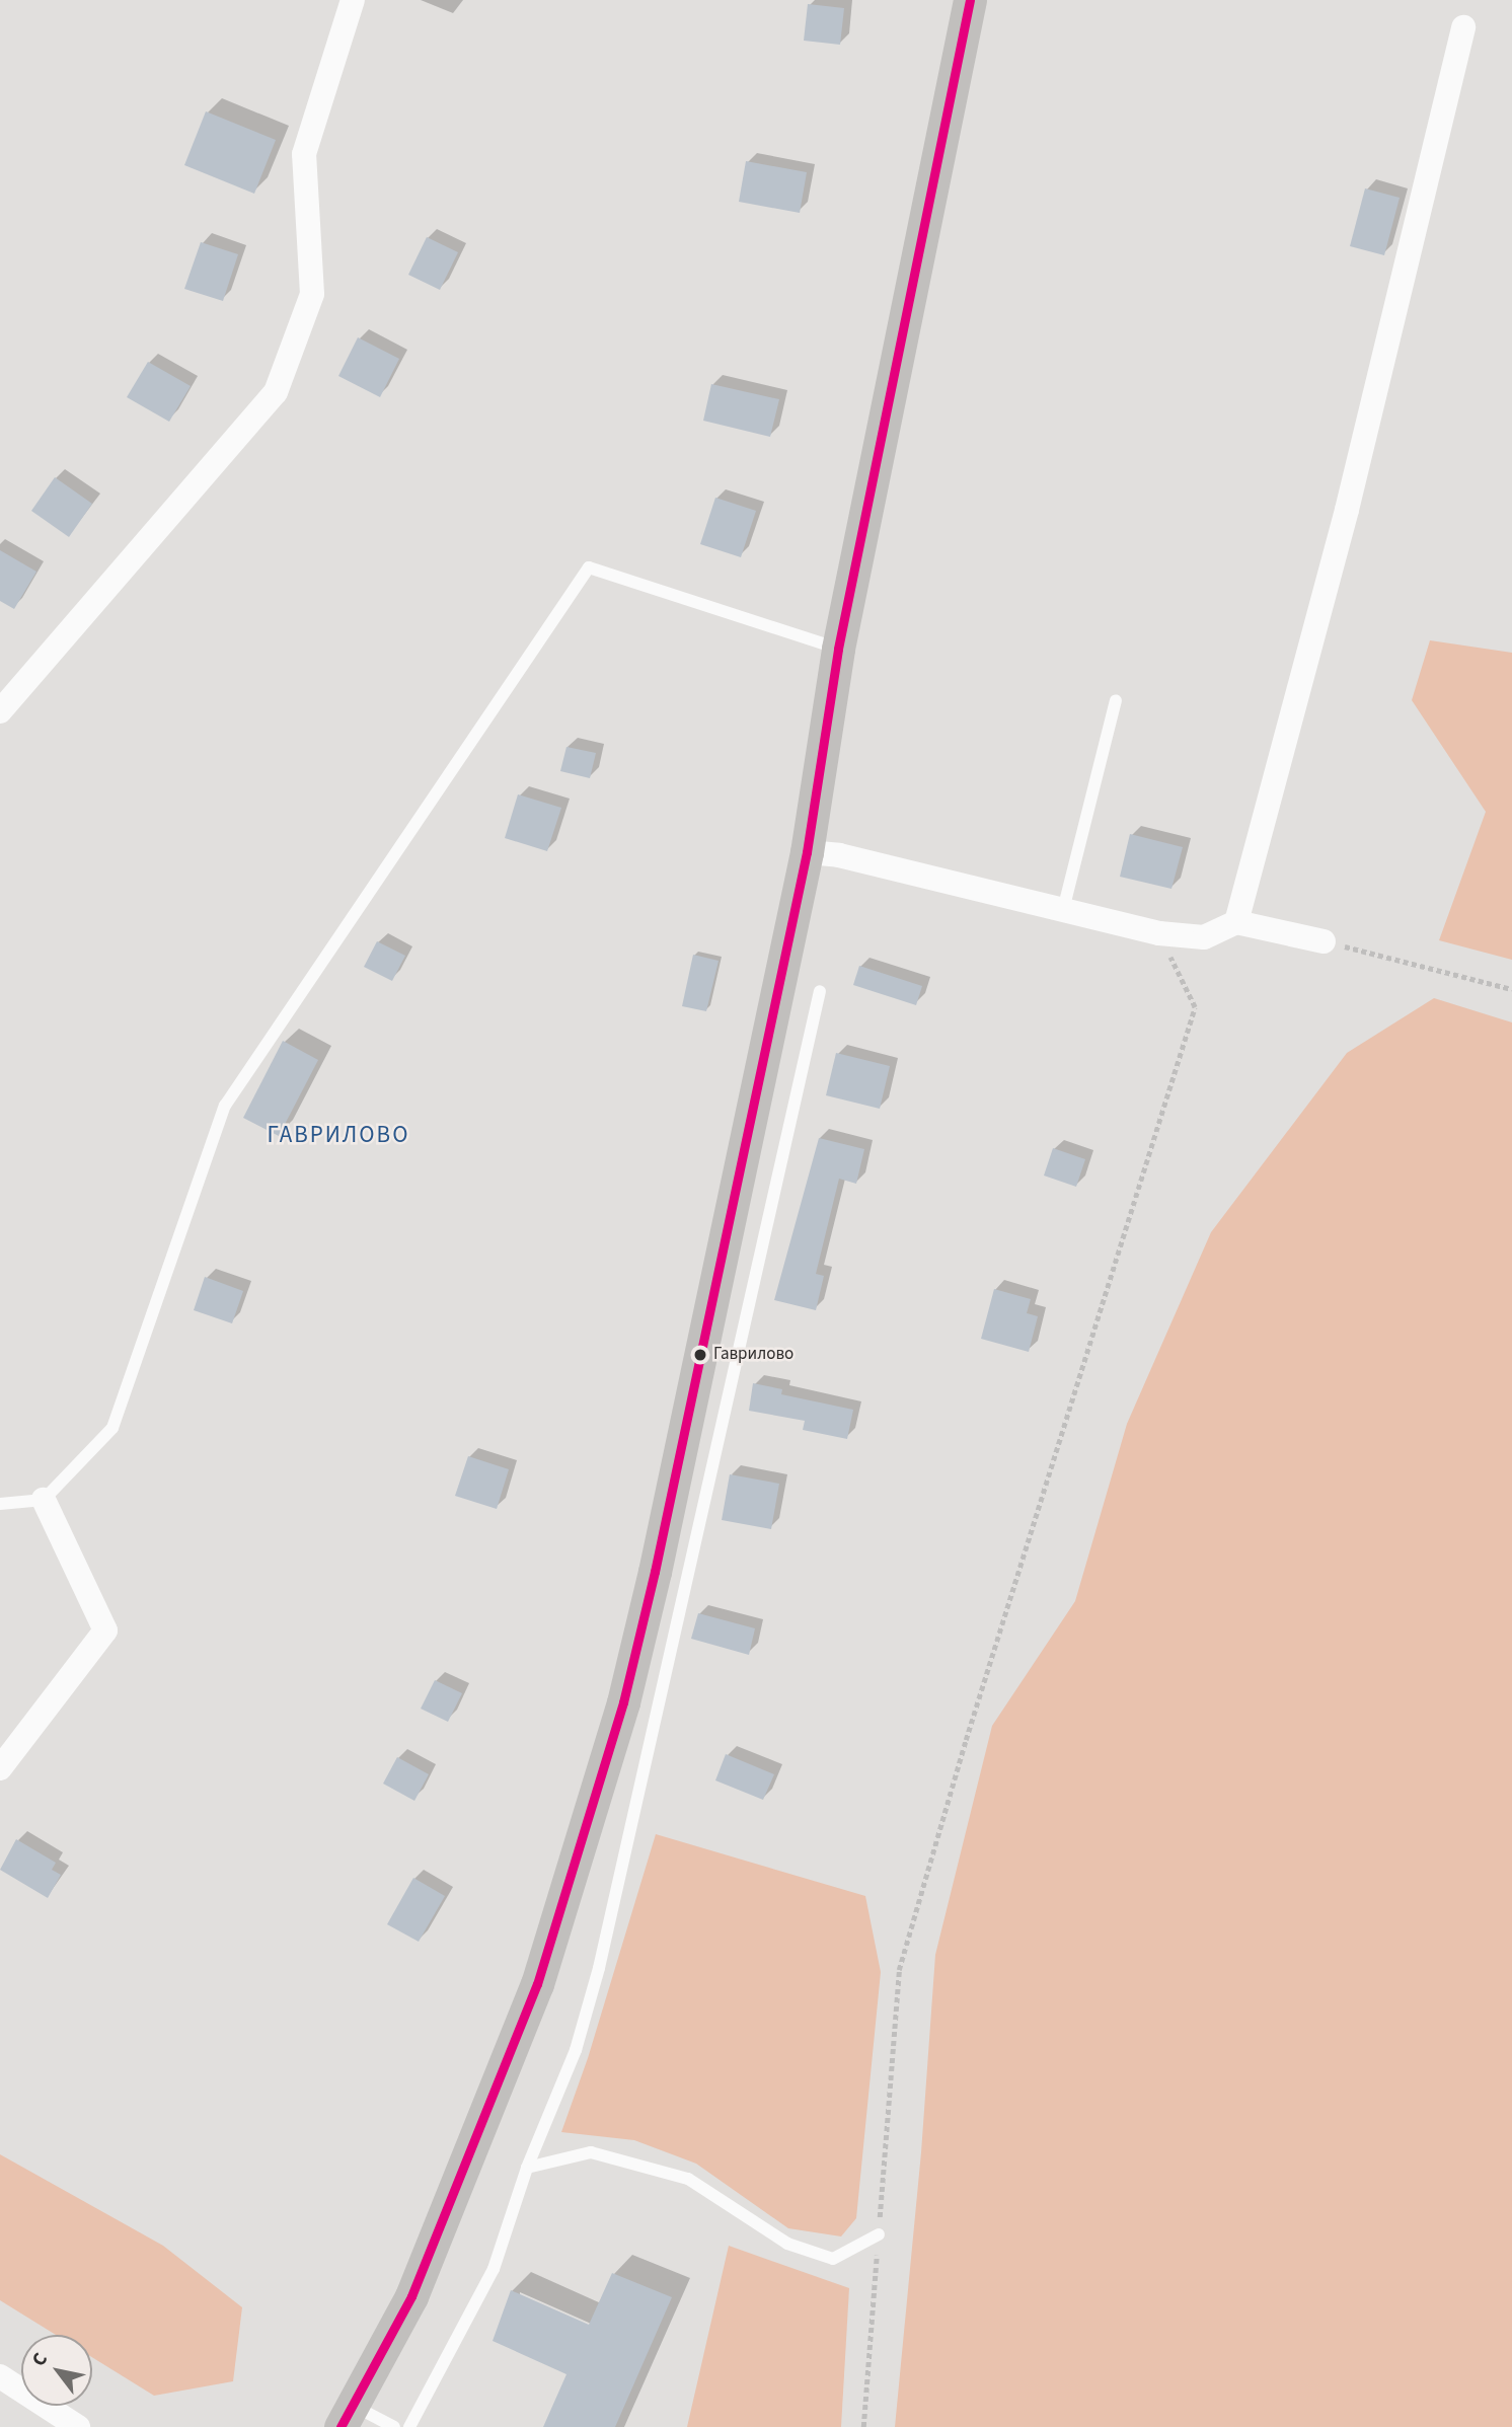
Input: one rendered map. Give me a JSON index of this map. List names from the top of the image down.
{
  "districts": ["ГАВРИЛОВО"],
  "places": ["Гаврилово"],
  "north": "top left"
}
